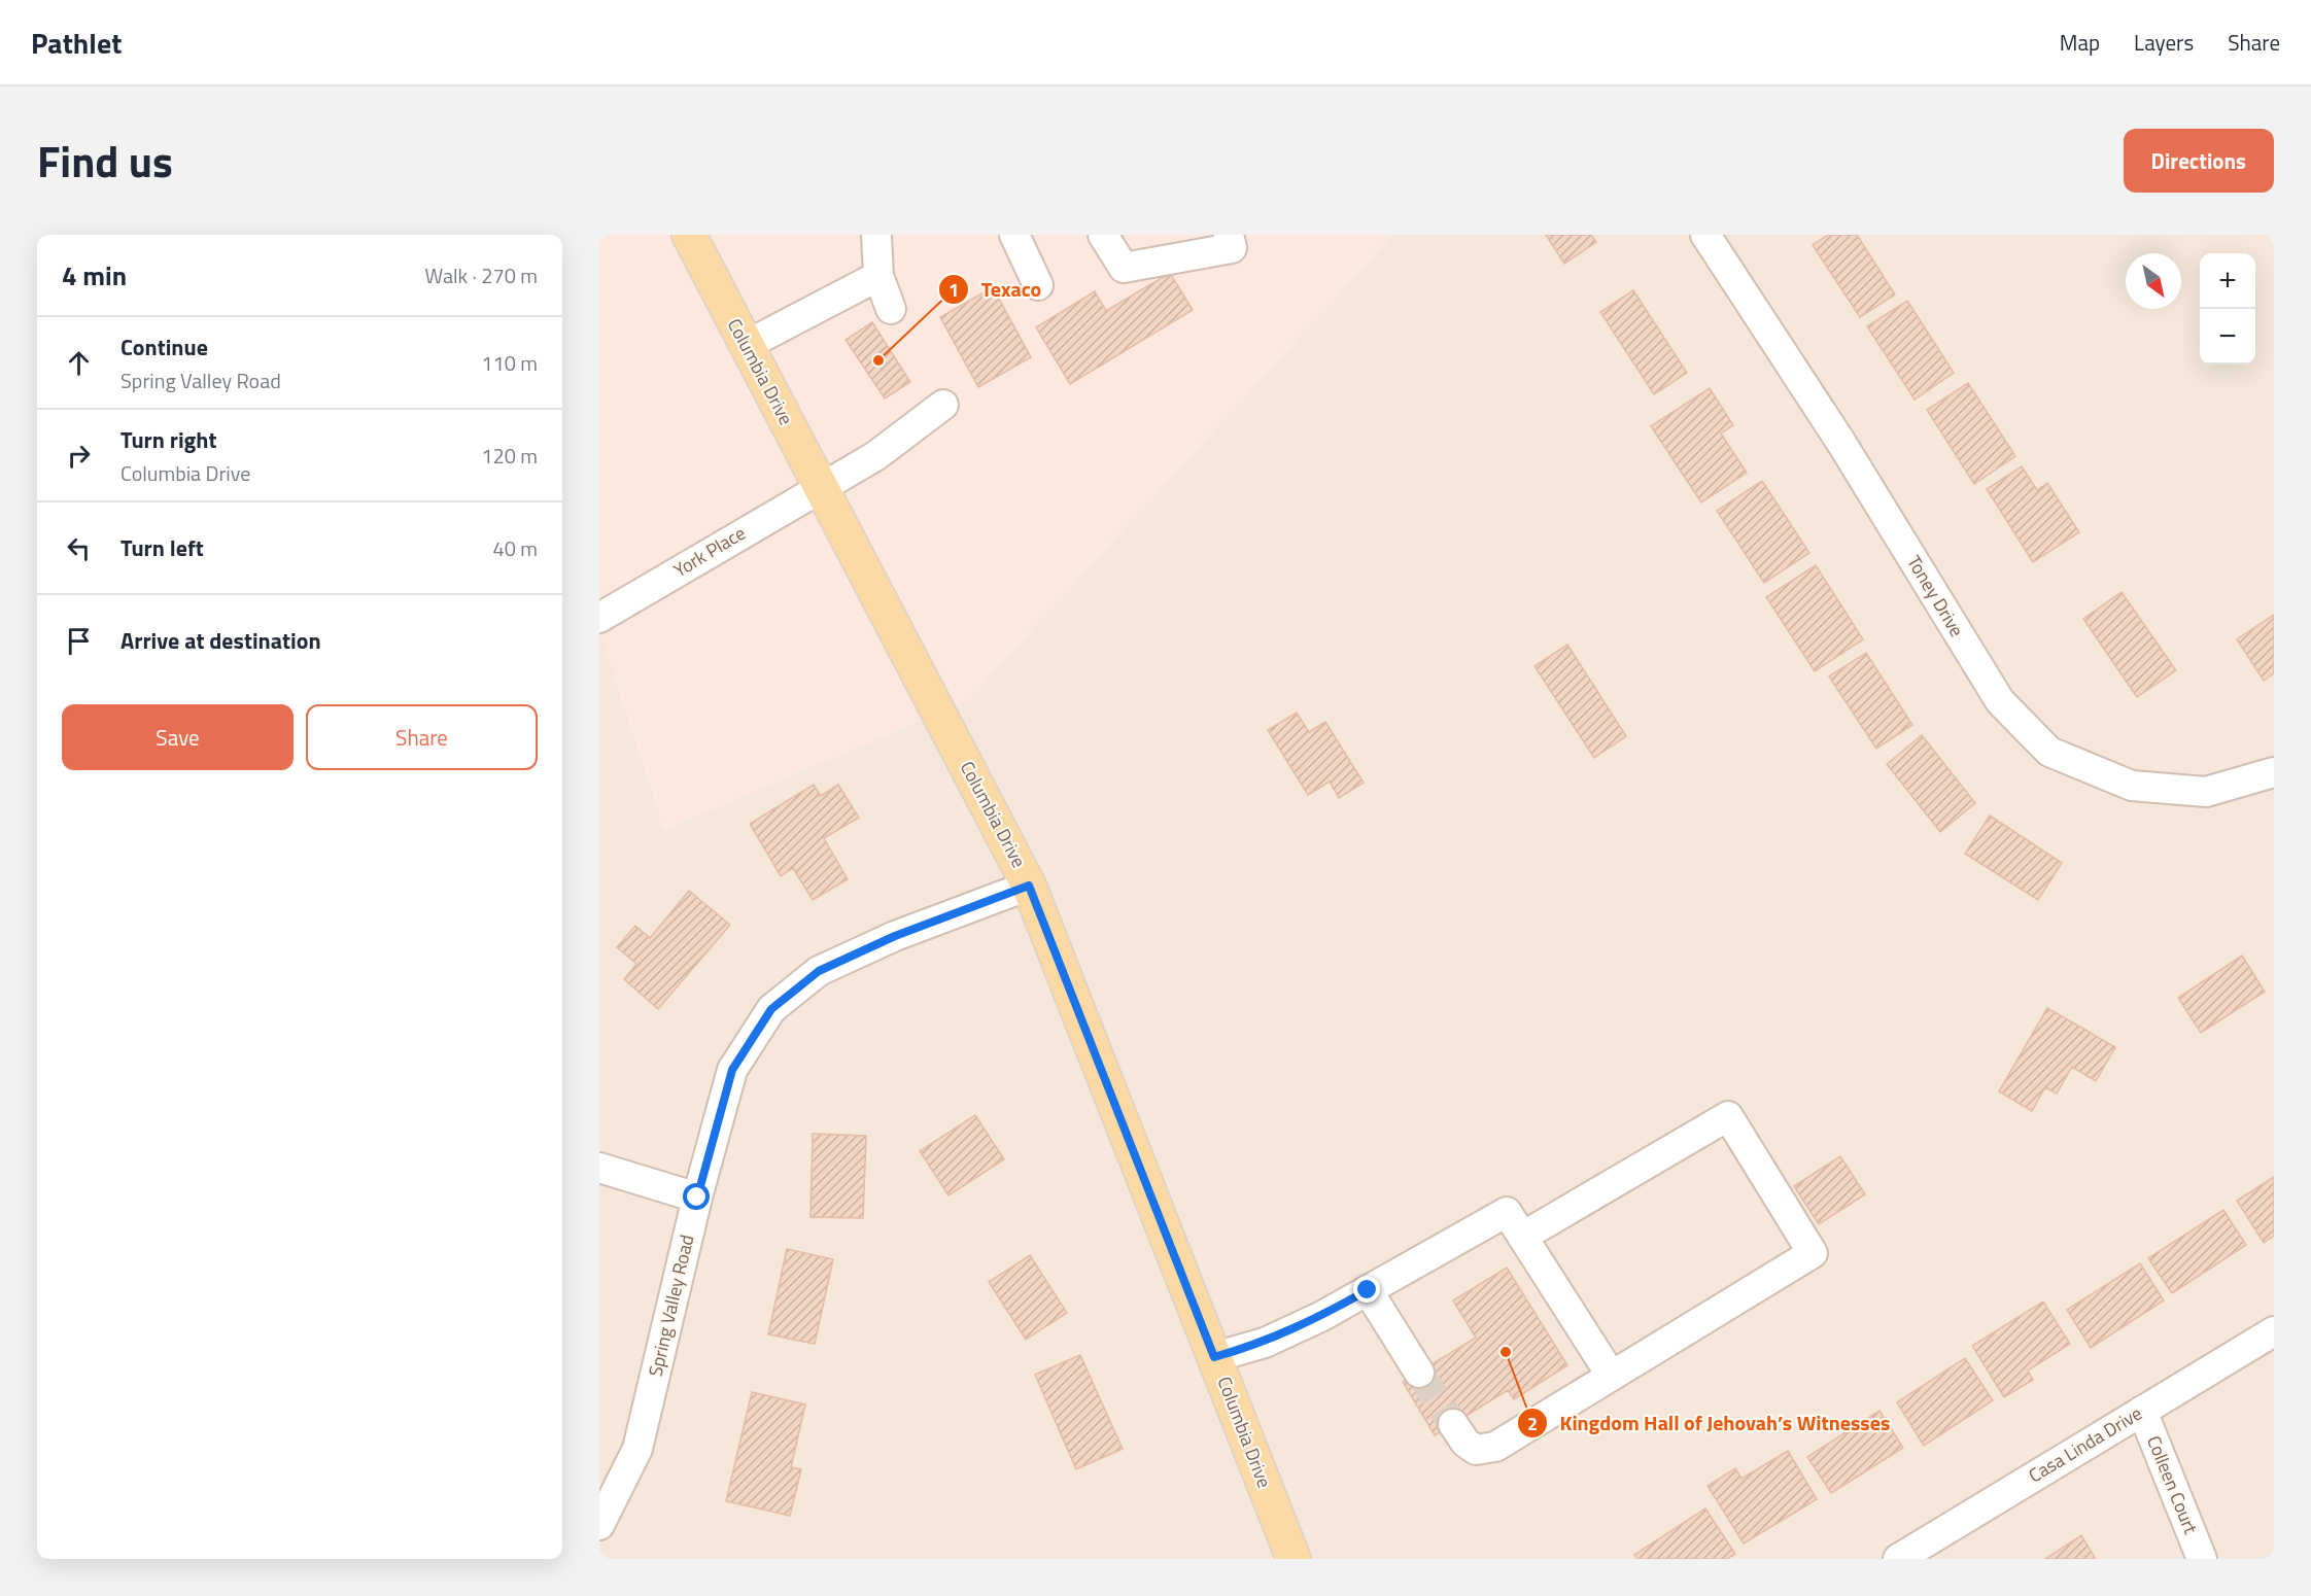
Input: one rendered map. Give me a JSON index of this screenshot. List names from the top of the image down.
{
  "streets": {
    "main road": ["Columbia Drive"],
    "street": [
      "York Place",
      "Toney Drive",
      "Spring Valley Road",
      "Casa Linda Drive",
      "Colleen Court"
    ]
  },
  "crossings": [
    ["Columbia Drive", "York Place"],
    ["Columbia Drive", "Spring Valley Road"],
    ["Casa Linda Drive", "Colleen Court"]
  ],
  "places": ["Texaco", "Kingdom Hall of Jehovah’s Witnesses"],
  "north": "bottom right",
  "page": {
    "header": "Pathlet",
    "nav": ["Map", "Layers", "Share"],
    "title": "Find us",
    "buttons": [
      "Directions",
      ["Save", "Share"]
    ],
    "heading": ["4 min", "Walk · 270 m"],
    "map_buttons": ["+", "−"],
    "list": [
      ["Continue", "Spring Valley Road", "110 m"],
      ["Turn right", "Columbia Drive", "120 m"],
      ["Turn left", "40 m"],
      "Arrive at destination"
    ]
  }
}
